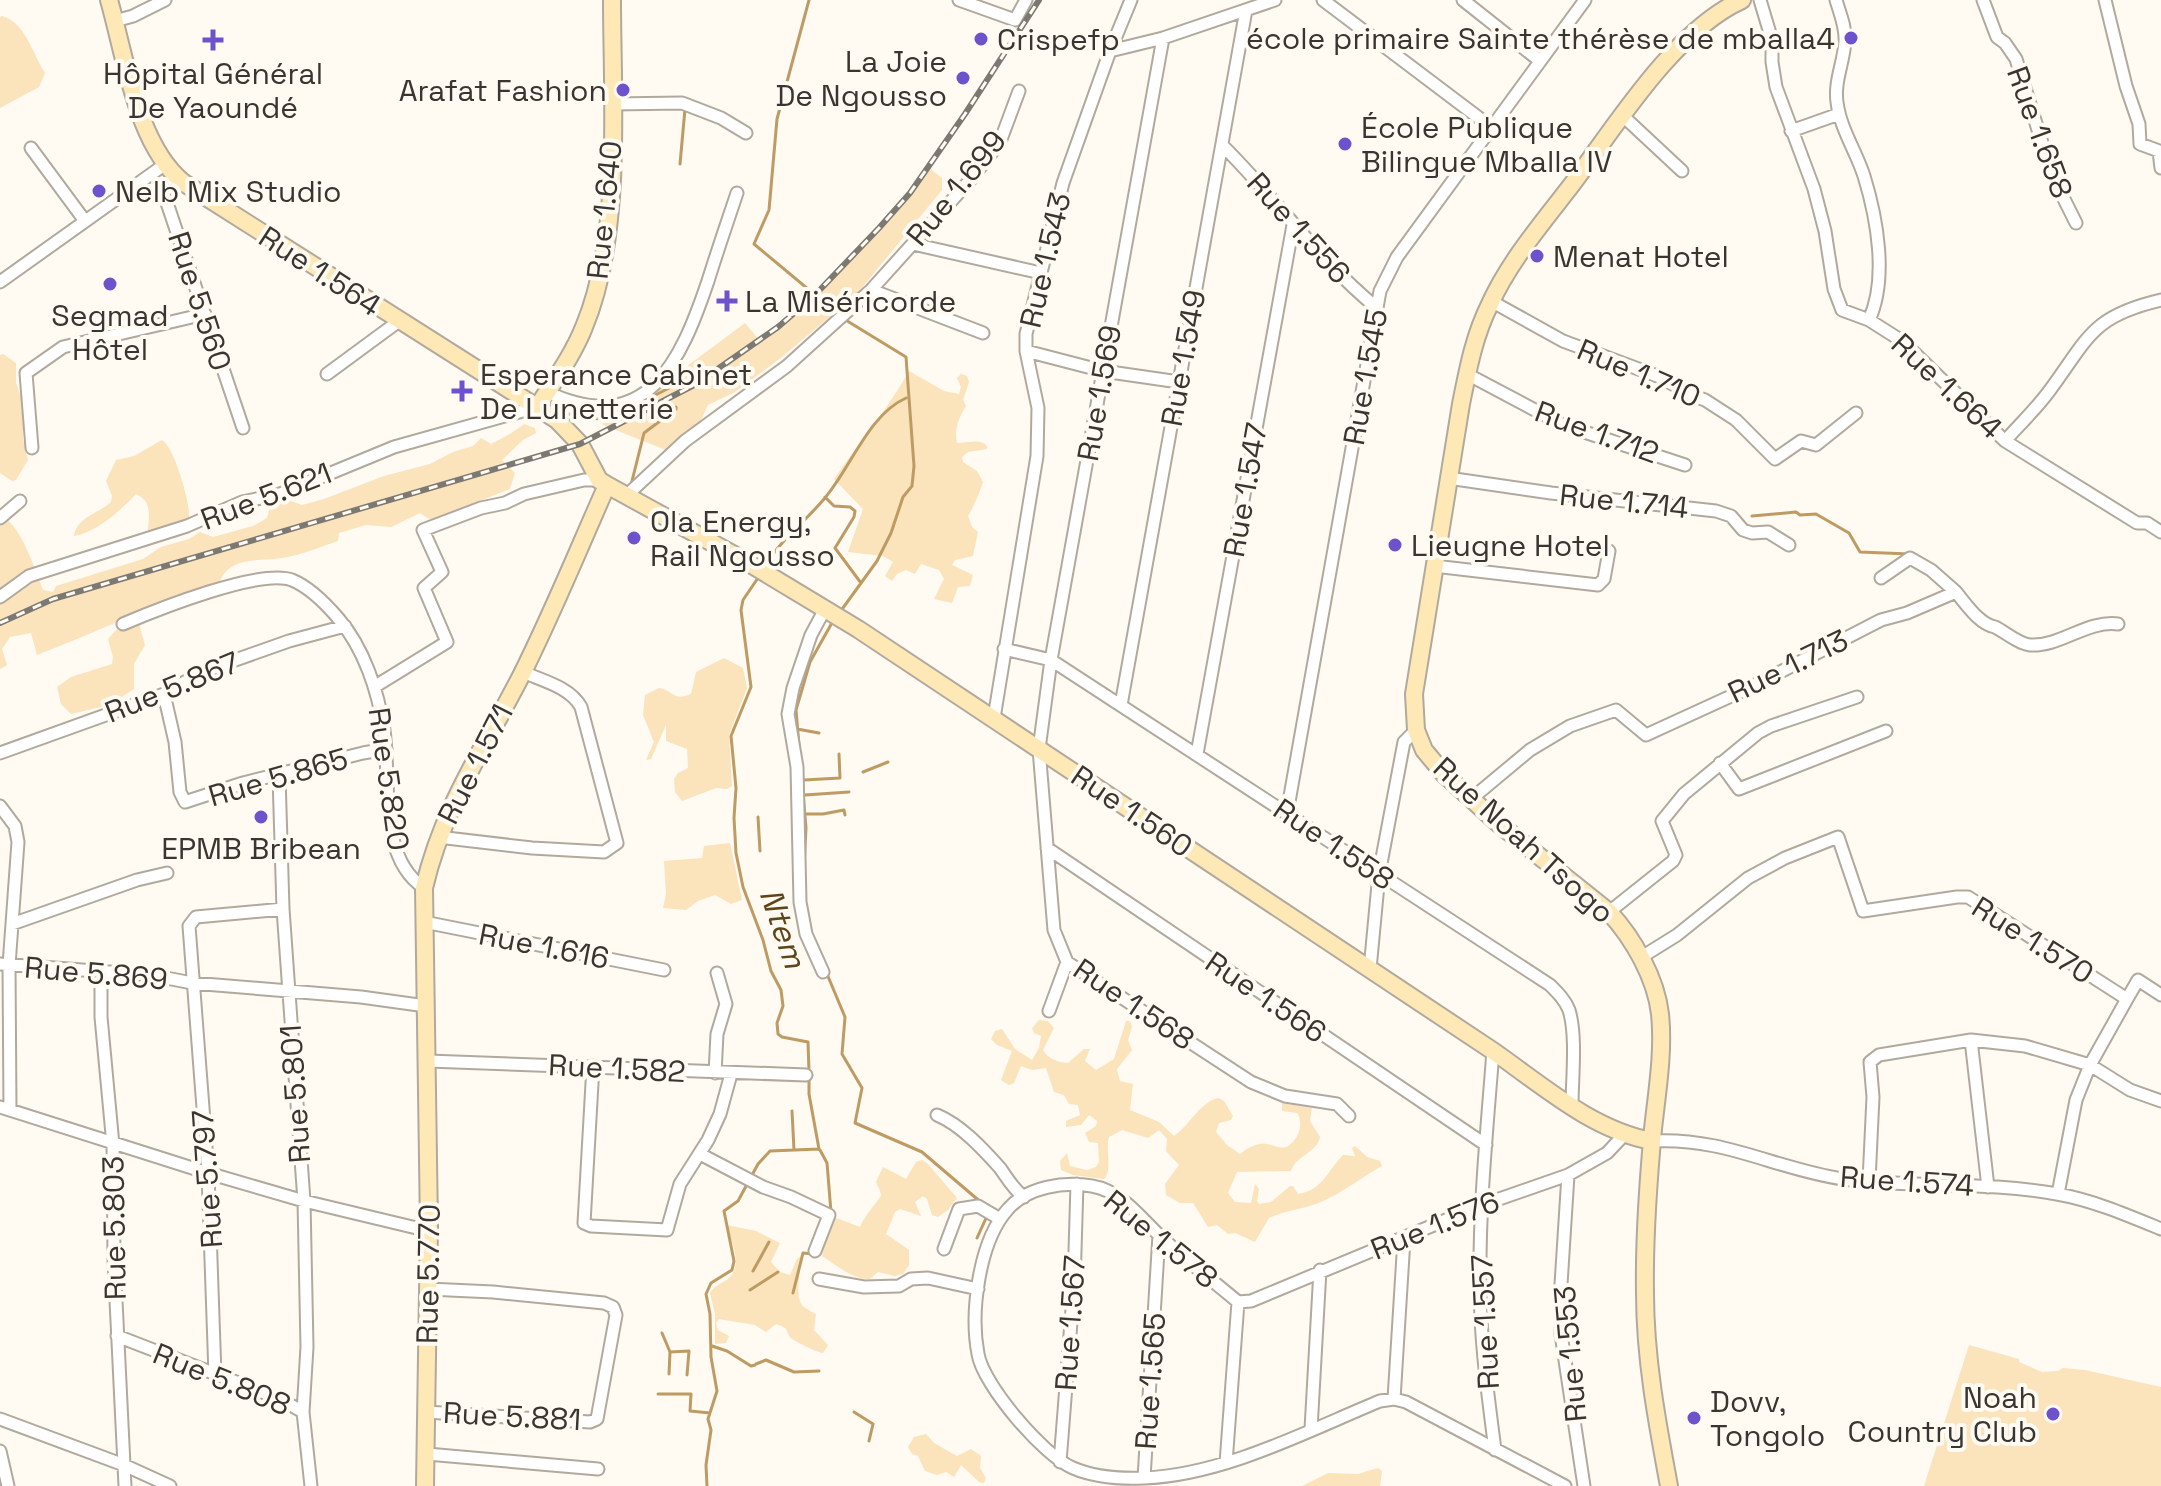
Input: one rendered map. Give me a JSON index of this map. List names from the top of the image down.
{
  "streets": {
    "main road": [
      "Rue 1.640",
      "Rue 1.564",
      "Rue 1.571",
      "Rue 1.560",
      "Rue Noah Tsogo",
      "Rue 5.770"
    ],
    "street": [
      "Rue 1.658",
      "Rue 1.699",
      "Rue 1.556",
      "Rue 1.543",
      "Rue 5.560",
      "Rue 1.549",
      "Rue 1.710",
      "Rue 1.545",
      "Rue 1.664",
      "Rue 1.569",
      "Rue 1.712",
      "Rue 1.547",
      "Rue 5.621",
      "Rue 1.714",
      "Rue 1.713",
      "Rue 5.867",
      "Rue 5.865",
      "Rue 5.820",
      "Rue 1.558",
      "Rue 1.570",
      "Rue 1.616",
      "Rue 5.869",
      "Rue 1.566",
      "Rue 1.568",
      "Rue 1.582",
      "Rue 5.801",
      "Rue 5.797",
      "Rue 1.574",
      "Rue 1.576",
      "Rue 5.803",
      "Rue 1.578",
      "Rue 1.557",
      "Rue 1.567",
      "Rue 1.553",
      "Rue 5.808",
      "Rue 1.565",
      "Rue 5.881"
    ]
  },
  "crossings": [
    ["Rue 1.699", "Rue 1.560"],
    ["Rue 1.640", "Rue 1.564"],
    ["Rue 1.640", "Rue 5.621"],
    ["Rue 1.556", "Rue 1.549"],
    ["Rue 1.556", "Rue 1.545"],
    ["Rue 1.556", "Rue 1.547"],
    ["Rue 1.543", "Rue 1.560"],
    ["Rue 1.543", "Rue 1.558"],
    ["Rue 1.564", "Rue 5.560"],
    ["Rue 1.564", "Rue 5.621"],
    ["Rue 1.564", "Rue 1.571"],
    ["Rue 1.564", "Rue 1.560"],
    ["Rue 1.549", "Rue 1.558"],
    ["Rue 1.710", "Rue Noah Tsogo"],
    ["Rue 1.545", "Rue 1.558"],
    ["Rue 1.569", "Rue 1.560"],
    ["Rue 1.569", "Rue 1.558"],
    ["Rue 1.569", "Rue 1.568"],
    ["Rue 1.712", "Rue Noah Tsogo"],
    ["Rue 1.547", "Rue 1.558"],
    ["Rue 1.714", "Rue Noah Tsogo"],
    ["Rue 1.713", "Rue Noah Tsogo"],
    ["Rue 5.867", "Rue 5.865"],
    ["Rue 5.867", "Rue 5.820"],
    ["Rue 1.571", "Rue 5.820"],
    ["Rue 1.571", "Rue 1.560"],
    ["Rue 1.571", "Rue 1.616"],
    ["Rue 1.571", "Rue 1.582"],
    ["Rue 1.571", "Rue 5.770"],
    ["Rue 5.865", "Rue 5.820"],
    ["Rue 5.865", "Rue 5.801"],
    ["Rue 1.560", "Rue Noah Tsogo"],
    ["Rue 1.560", "Rue 1.558"],
    ["Rue 1.560", "Rue 1.568"],
    ["Rue 1.560", "Rue 1.574"],
    ["Rue 1.560", "Rue 1.576"],
    ["Rue 1.560", "Rue 1.557"],
    ["Rue Noah Tsogo", "Rue 1.570"],
    ["Rue Noah Tsogo", "Rue 1.574"],
    ["Rue 5.869", "Rue 5.797"],
    ["Rue 5.869", "Rue 5.803"],
    ["Rue 1.566", "Rue 1.568"],
    ["Rue 1.566", "Rue 1.557"],
    ["Rue 1.582", "Rue 5.770"],
    ["Rue 5.801", "Rue 5.797"],
    ["Rue 5.801", "Rue 5.808"],
    ["Rue 5.797", "Rue 5.808"],
    ["Rue 1.576", "Rue 1.578"],
    ["Rue 1.576", "Rue 1.557"],
    ["Rue 1.576", "Rue 1.553"],
    ["Rue 5.803", "Rue 5.808"],
    ["Rue 1.578", "Rue 1.567"],
    ["Rue 1.578", "Rue 1.565"],
    ["Rue 5.770", "Rue 5.881"]
  ],
  "water": ["Ntem"],
  "places": {
    "other": [
      "école primaire Sainte thérèse de mballa4",
      "Crispefp",
      "La Joie De Ngousso",
      "Arafat Fashion",
      "École Publique Bilingue Mballa IV",
      "Nelb Mix Studio",
      "Menat Hotel",
      "Segmad Hôtel",
      "Ola Energy, Rail Ngousso",
      "Lieugne Hotel",
      "EPMB Bribean",
      "Noah Country Club",
      "Dovv, Tongolo"
    ],
    "health": ["Hôpital Général De Yaoundé", "La Miséricorde", "Esperance Cabinet De Lunetterie"]
  }
}
